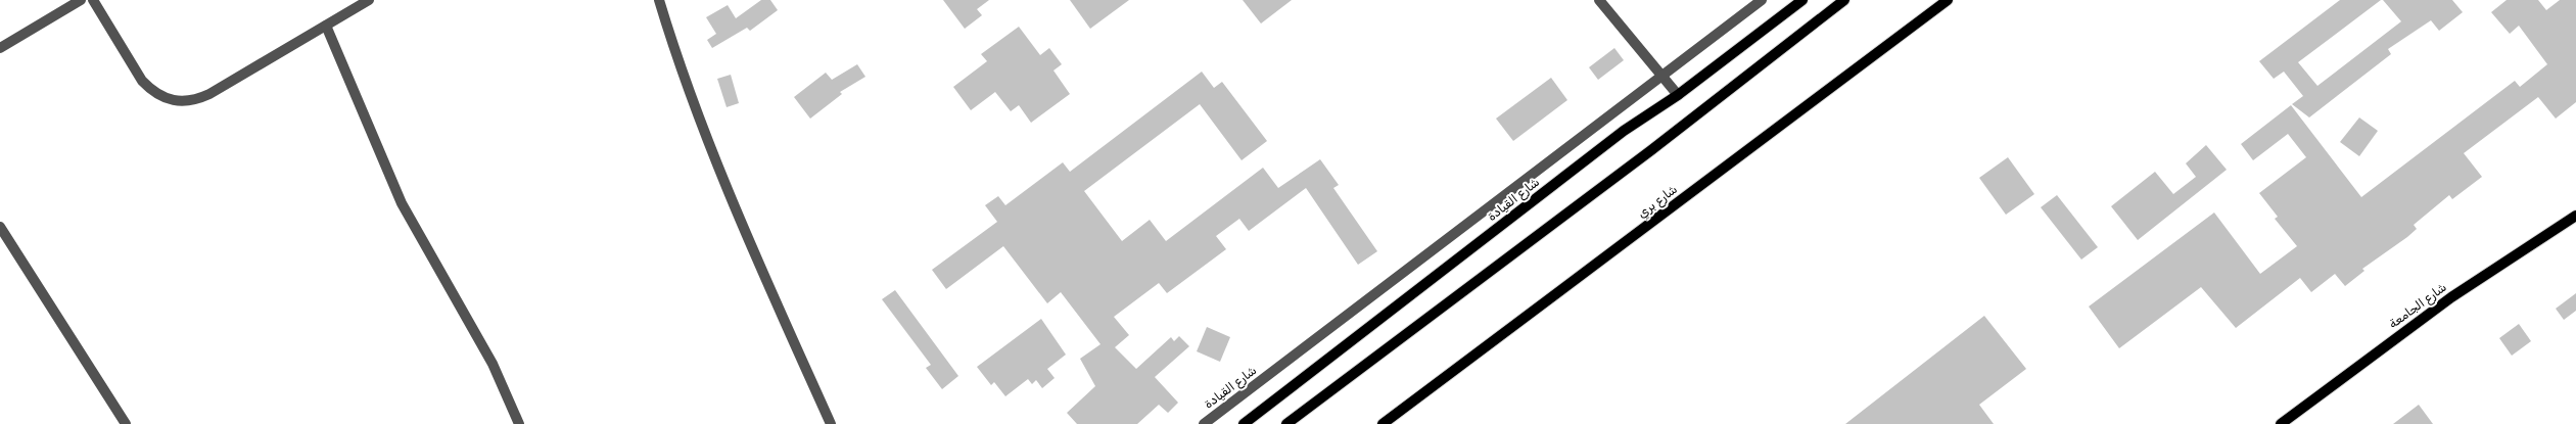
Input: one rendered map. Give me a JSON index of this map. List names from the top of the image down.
{
  "streets": {
    "main road": ["شارع القيادة", "شارع بري", "شارع الجامعة"]
  }
}
